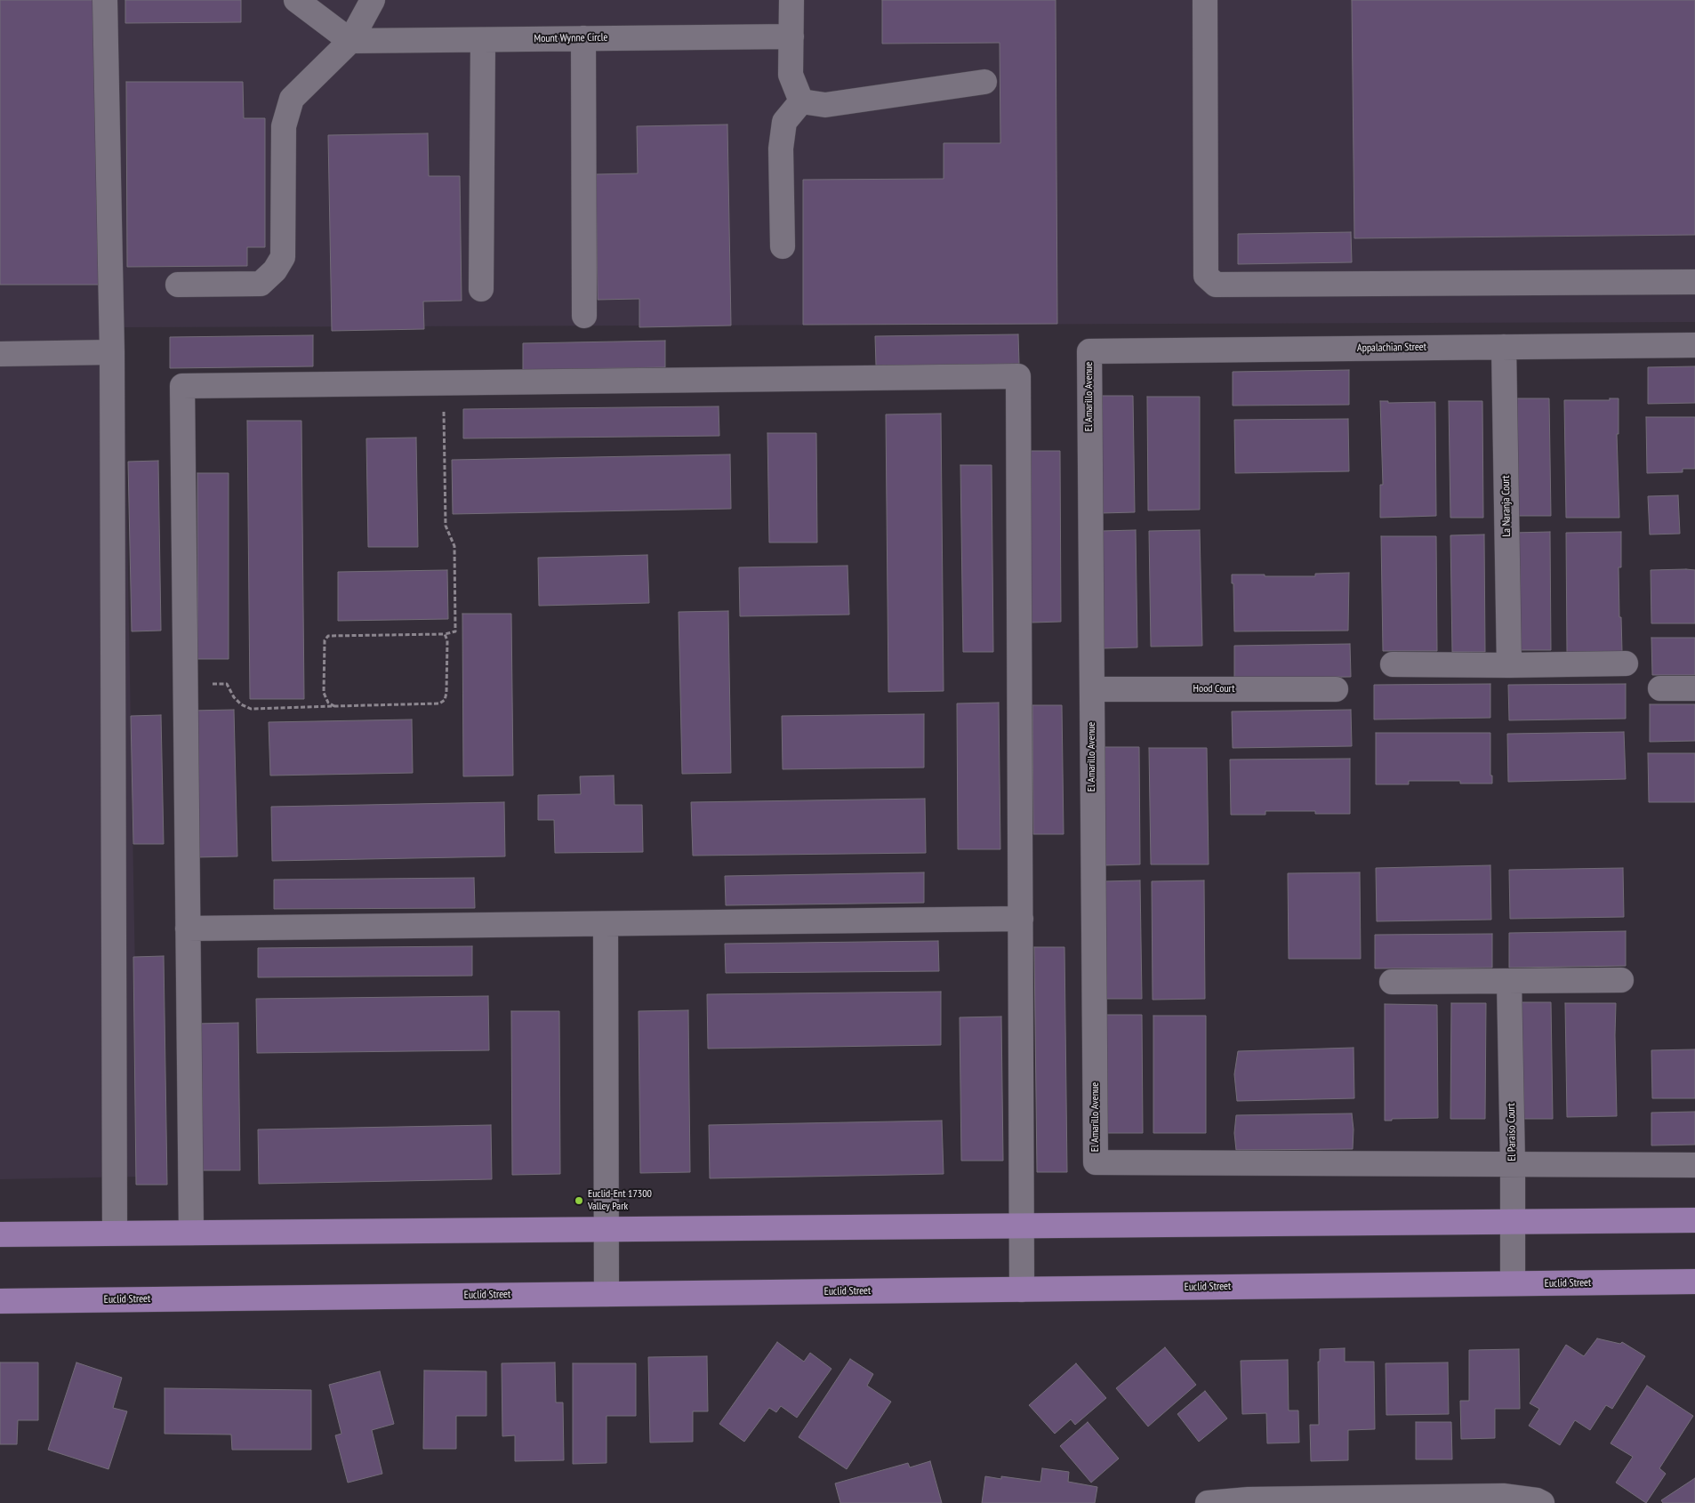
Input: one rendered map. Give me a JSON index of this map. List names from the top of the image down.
{
  "streets": {
    "main road": ["Euclid Street"],
    "street": [
      "Mount Wynne Circle",
      "Appalachian Street",
      "El Amarillo Avenue",
      "La Naranja Court",
      "Hood Court",
      "El Paraiso Court"
    ]
  },
  "crossings": [
    ["Appalachian Street", "El Amarillo Avenue"],
    ["Appalachian Street", "La Naranja Court"],
    ["El Amarillo Avenue", "Hood Court"],
    ["El Amarillo Avenue", "El Paraiso Court"],
    ["El Paraiso Court", "Euclid Street"]
  ],
  "places": ["Euclid-Ent 17300 Valley Park"]
}
